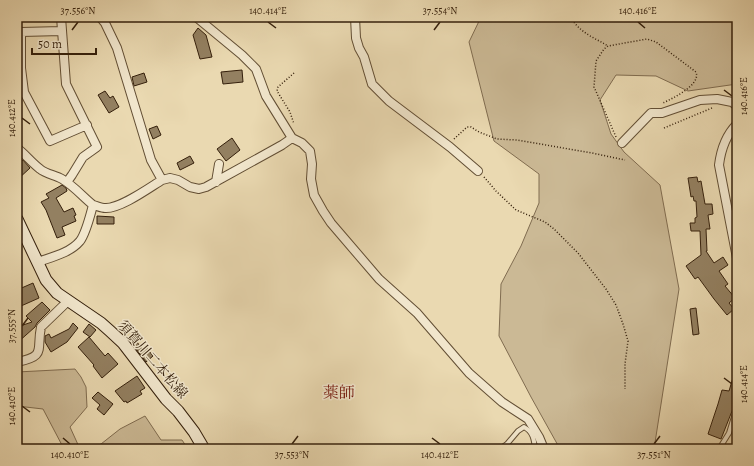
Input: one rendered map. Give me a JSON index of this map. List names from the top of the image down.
{
  "streets": {
    "main road": ["須賀川二本松線"]
  },
  "districts": ["薬師"],
  "scale_bar": "50 m",
  "coordinates": [
    "37.556°N",
    "140.414°E",
    "37.554°N",
    "140.416°E",
    "140.412°E",
    "37.555°N",
    "140.410°E",
    "37.553°N",
    "37.551°N"
  ]
}
